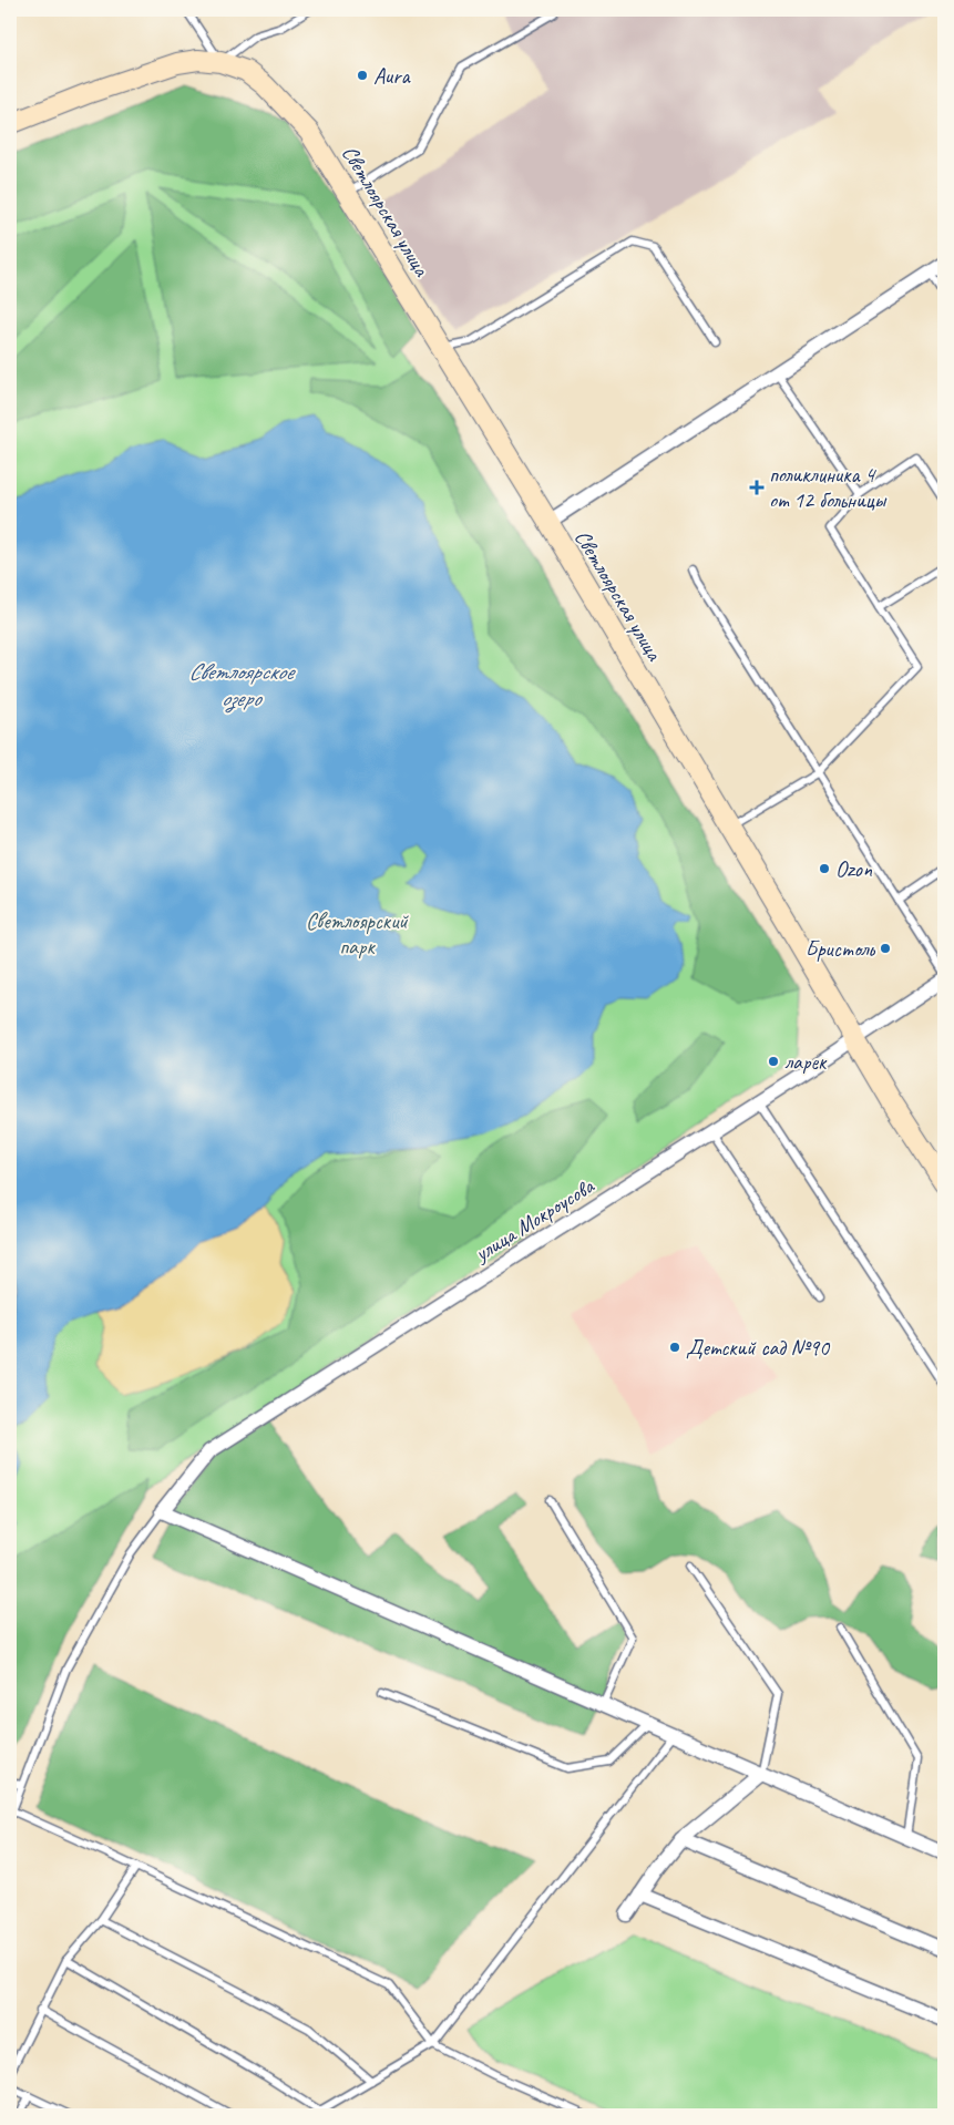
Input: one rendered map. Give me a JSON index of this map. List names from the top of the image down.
{
  "streets": {
    "main road": ["Светлоярская улица"],
    "street": ["улица Мокроусова"]
  },
  "crossings": [
    ["Светлоярская улица", "улица Мокроусова"]
  ],
  "water": ["Светлоярское озеро"],
  "parks": ["Светлоярский парк"],
  "places": {
    "other": [
      "Aura",
      "Ozon",
      "Бристоль",
      "ларек",
      "Детский сад №90"
    ],
    "health": ["поликлиника 4 от 12 больницы"]
  }
}
